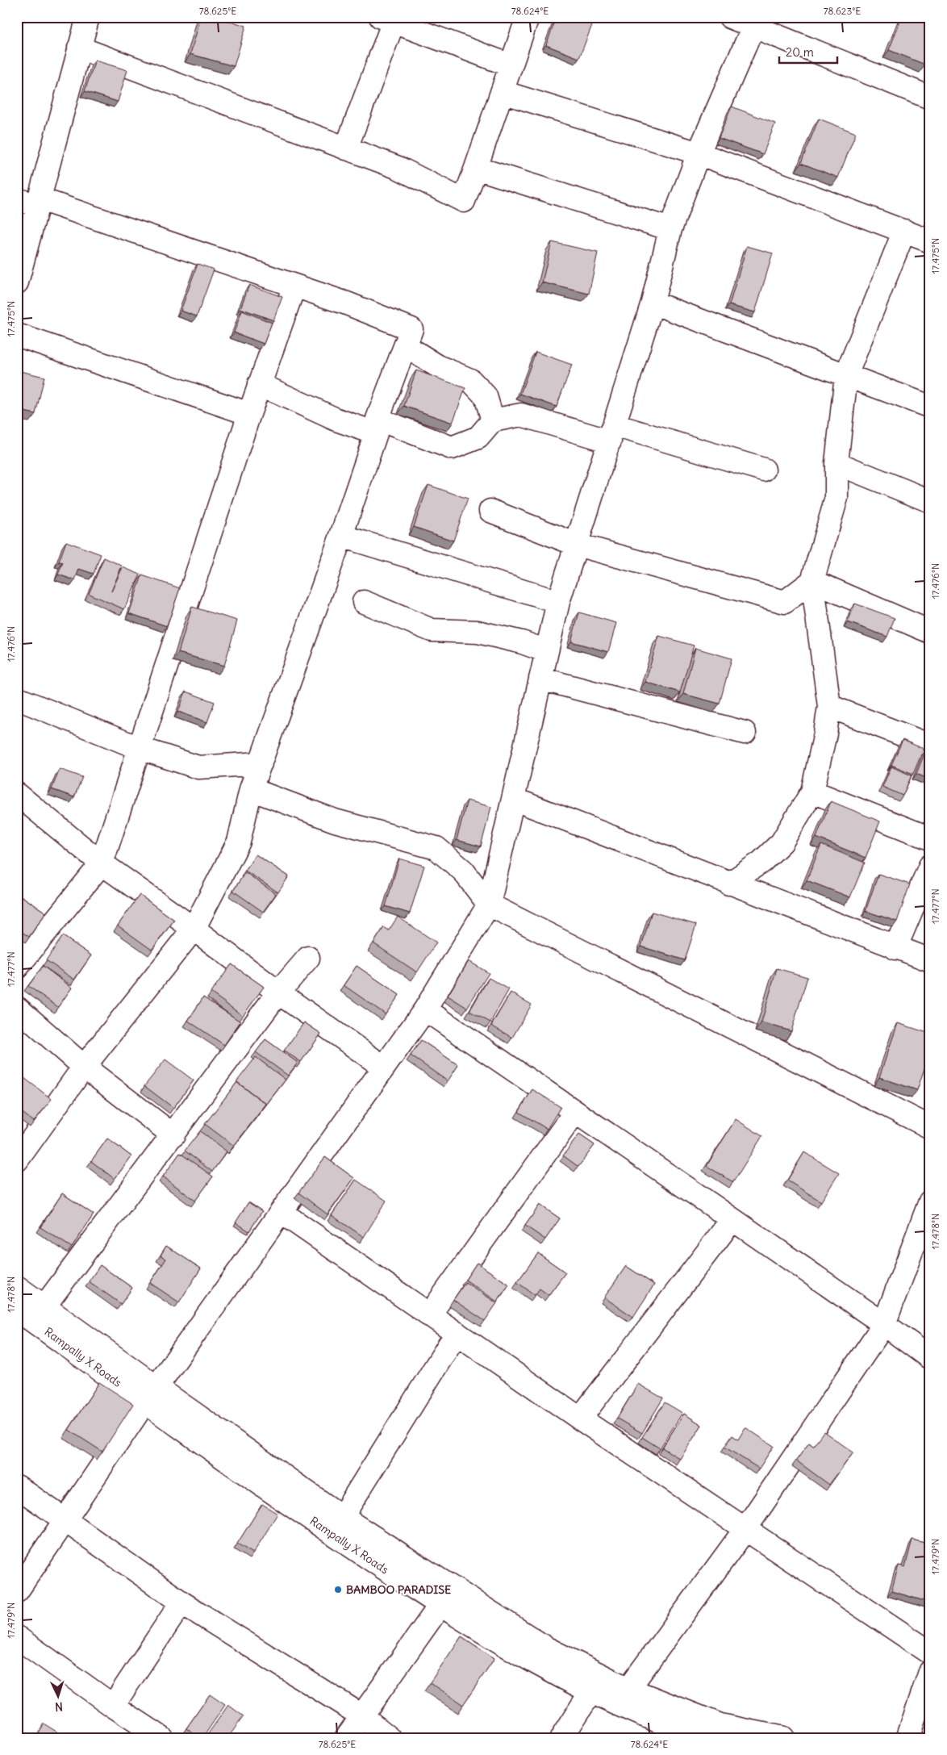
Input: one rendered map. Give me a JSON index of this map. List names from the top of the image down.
{
  "streets": {
    "street": ["Rampally X Roads"]
  },
  "places": ["BAMBOO PARADISE"],
  "scale_bar": "20 m",
  "north": "bottom",
  "coordinates": [
    "78.625°E",
    "78.624°E",
    "78.623°E",
    "17.475°N",
    "17.476°N",
    "17.477°N",
    "17.478°N",
    "17.479°N"
  ]
}
